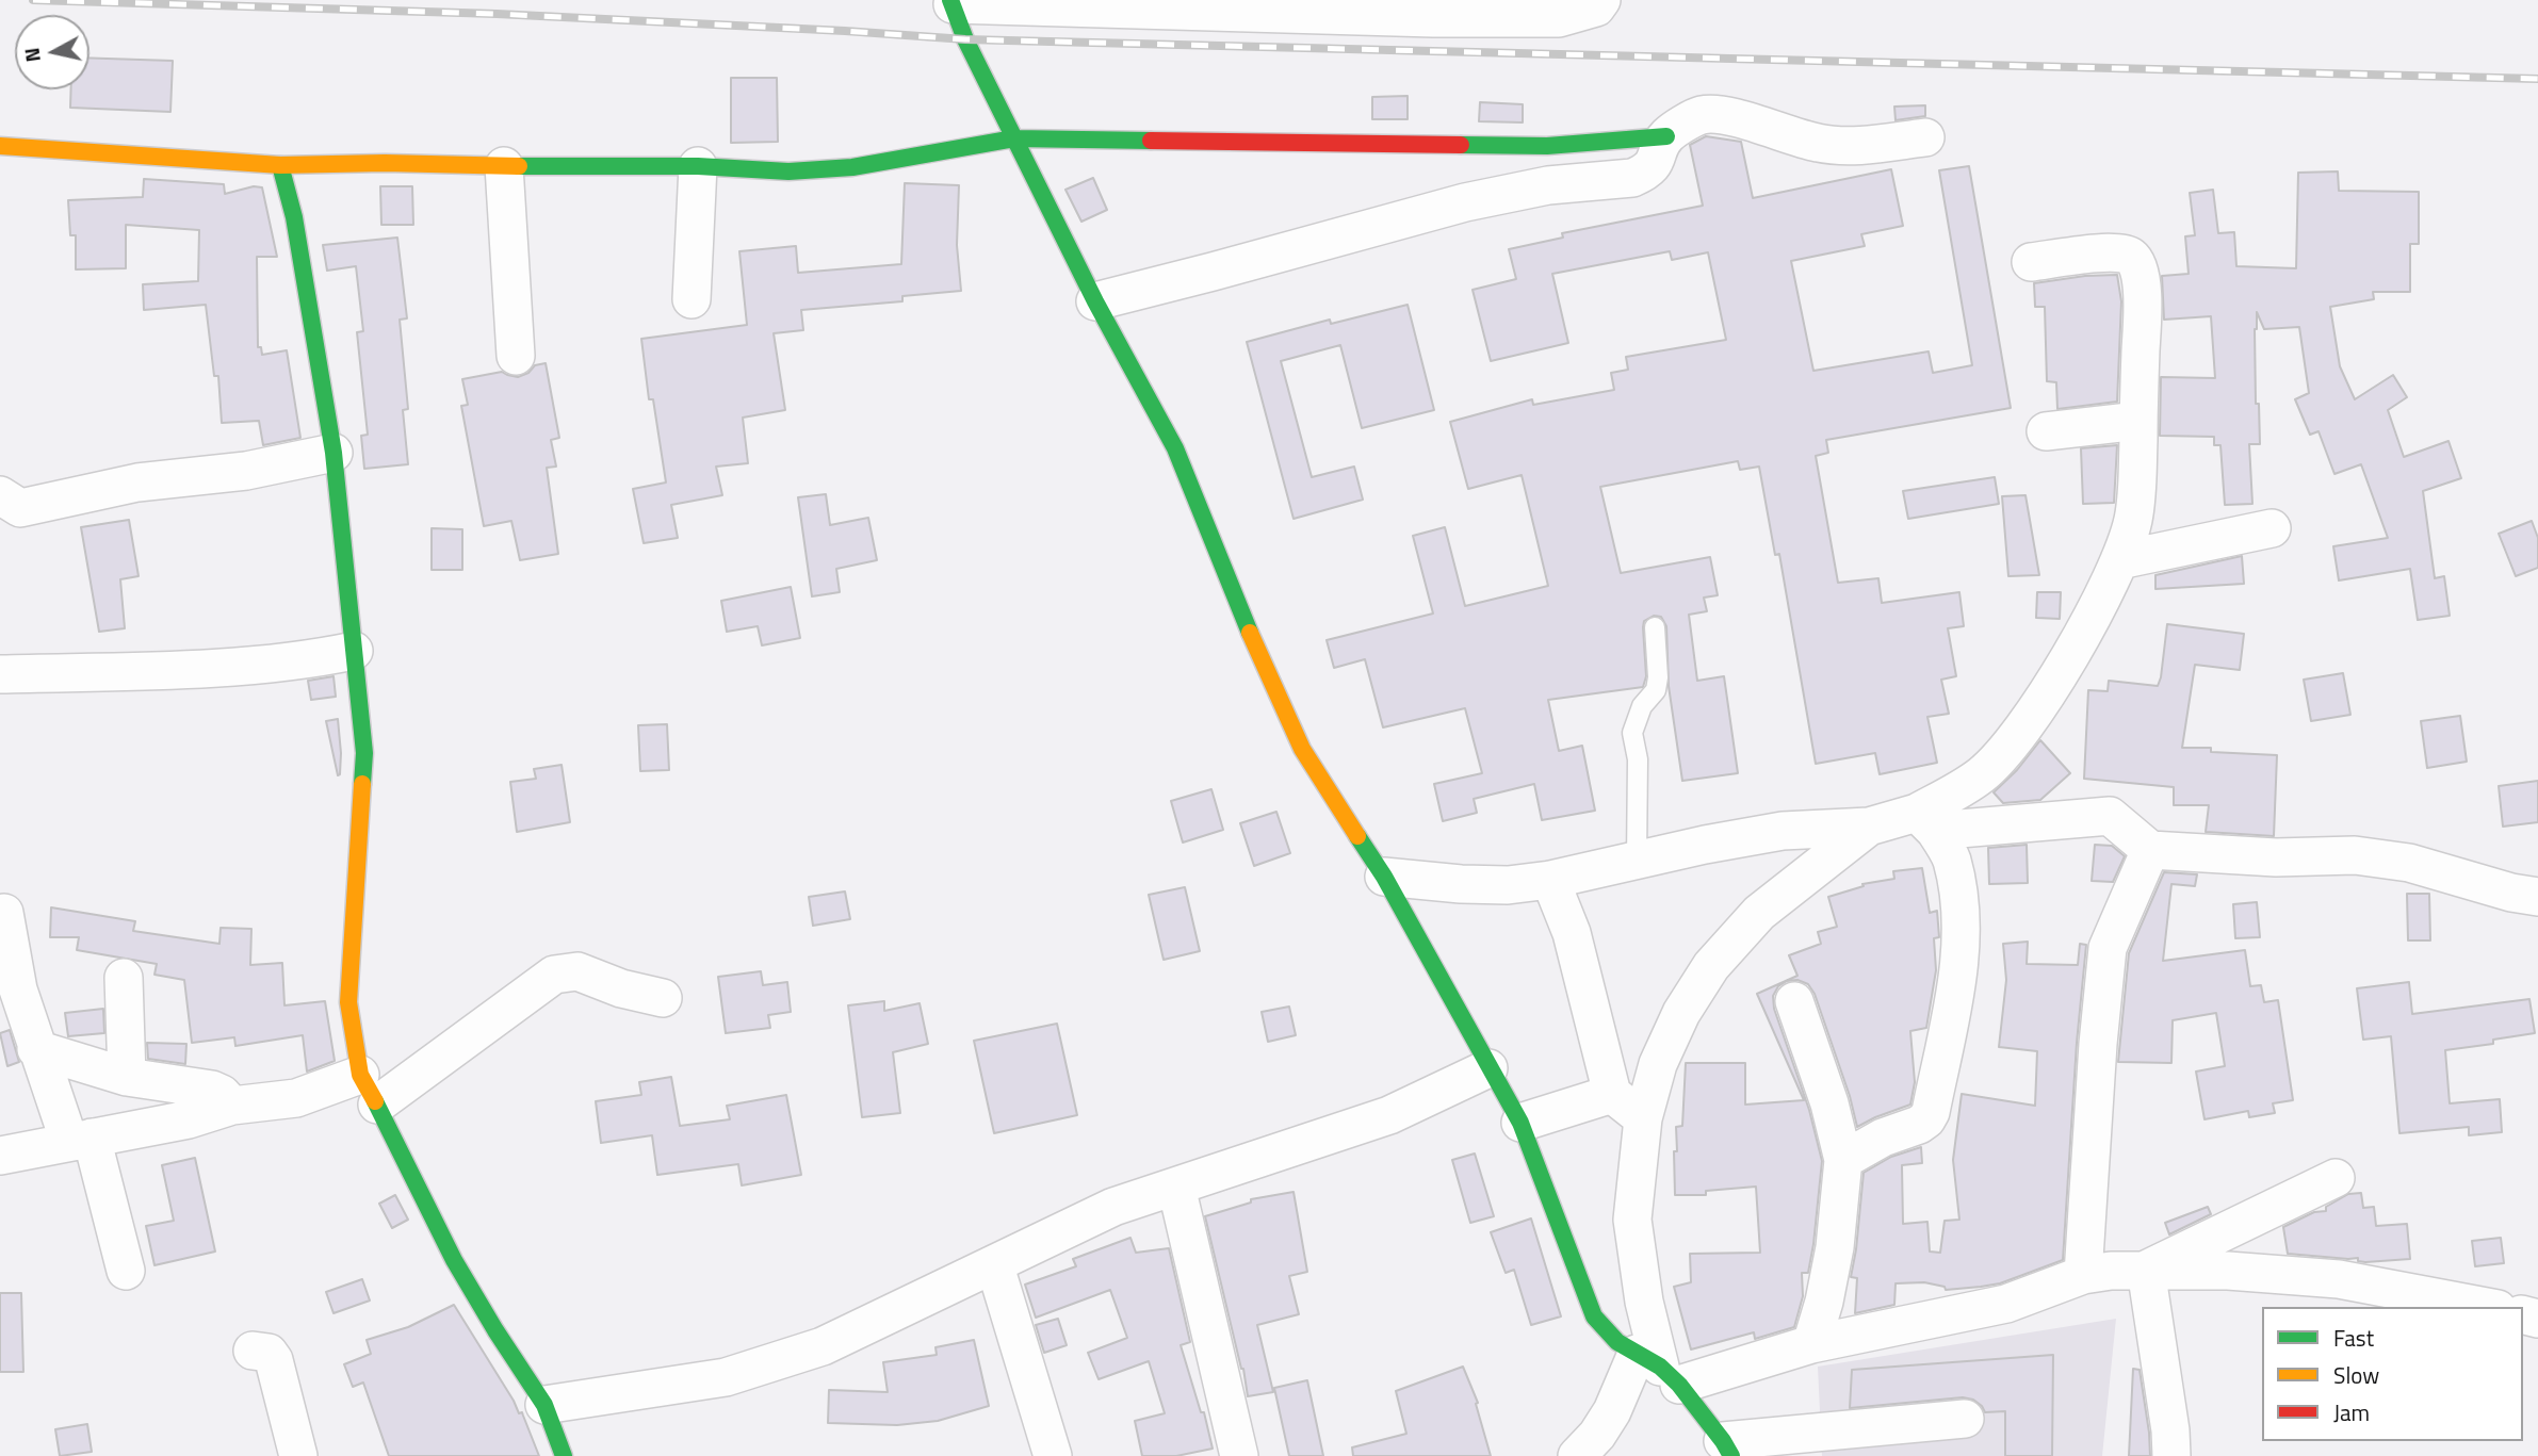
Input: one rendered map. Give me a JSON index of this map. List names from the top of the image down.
{
  "legend": ["Fast", "Slow", "Jam"],
  "north": "left"
}
